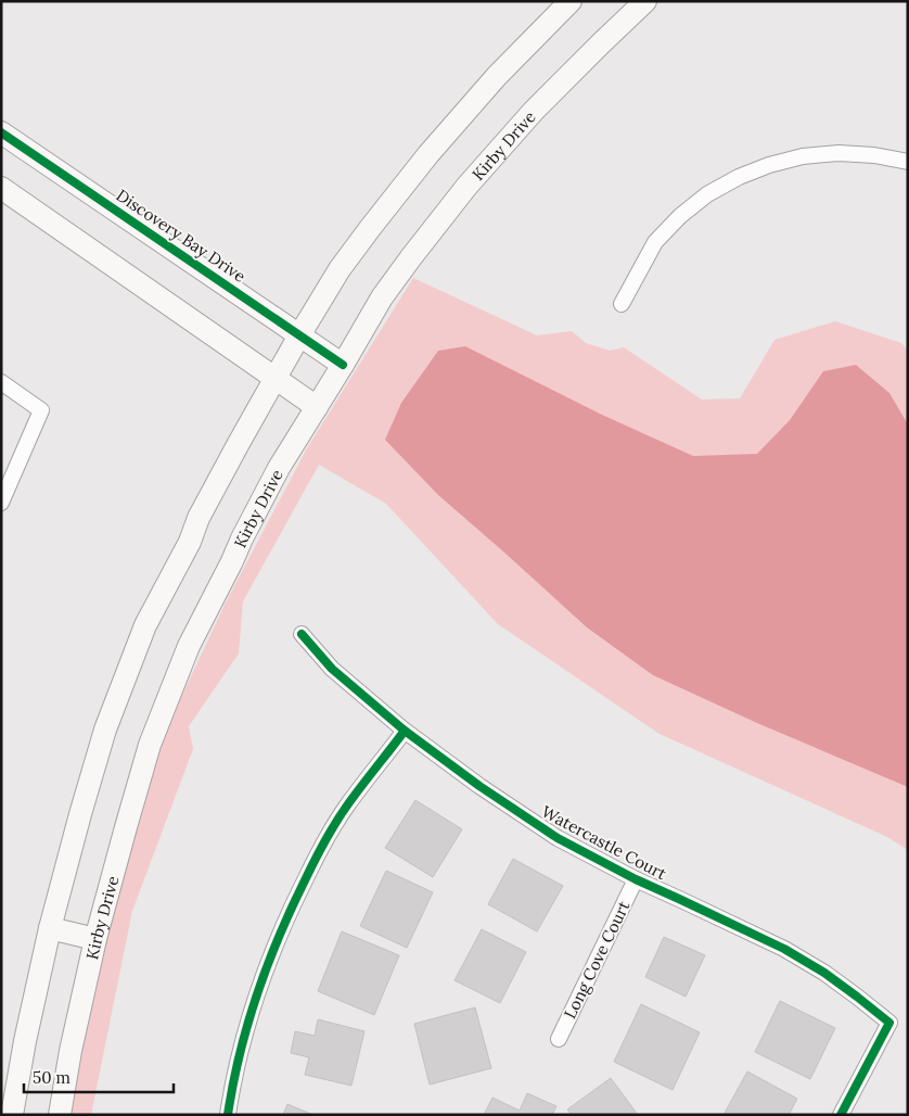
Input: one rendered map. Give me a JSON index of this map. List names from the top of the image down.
{
  "streets": {
    "main road": ["Kirby Drive", "Discovery Bay Drive"],
    "street": ["Watercastle Court", "Long Cove Court"]
  },
  "crossings": [
    ["Kirby Drive", "Discovery Bay Drive"],
    ["Watercastle Court", "Long Cove Court"]
  ],
  "scale_bar": "50 m"
}
